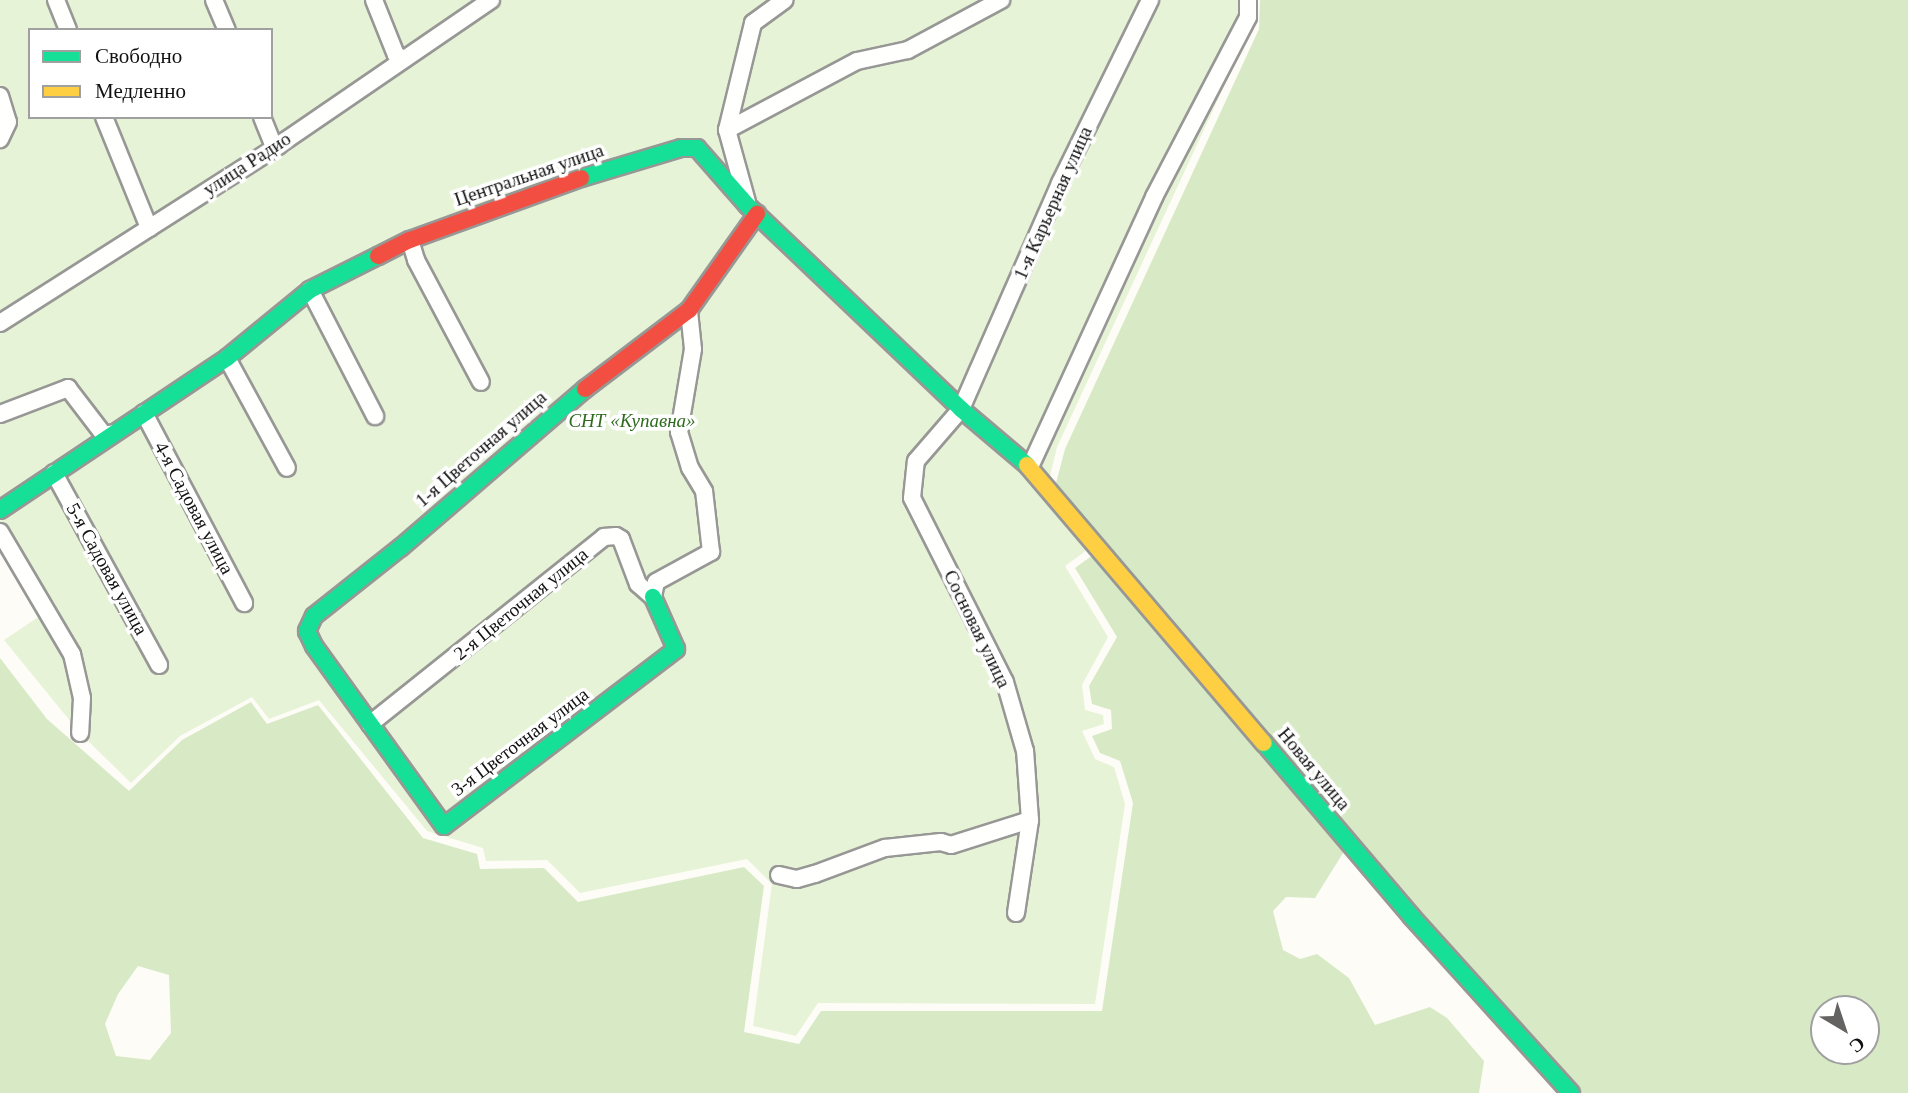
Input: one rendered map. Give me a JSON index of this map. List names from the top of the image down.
{
  "streets": {
    "street": [
      "улица Радио",
      "Центральная улица",
      "1-я Карьерная улица",
      "1-я Цветочная улица",
      "4-я Садовая улица",
      "5-я Садовая улица",
      "2-я Цветочная улица",
      "Сосновая улица",
      "3-я Цветочная улица",
      "Новая улица"
    ]
  },
  "crossings": [
    ["Центральная улица", "1-я Карьерная улица"],
    ["Центральная улица", "1-я Цветочная улица"],
    ["Центральная улица", "4-я Садовая улица"],
    ["Центральная улица", "5-я Садовая улица"],
    ["Центральная улица", "Сосновая улица"],
    ["Центральная улица", "Новая улица"],
    ["1-я Карьерная улица", "Сосновая улица"],
    ["1-я Цветочная улица", "2-я Цветочная улица"],
    ["1-я Цветочная улица", "3-я Цветочная улица"],
    ["2-я Цветочная улица", "3-я Цветочная улица"]
  ],
  "parks": ["СНТ «Купавна»"],
  "legend": ["Свободно", "Медленно"],
  "north": "bottom right"
}
